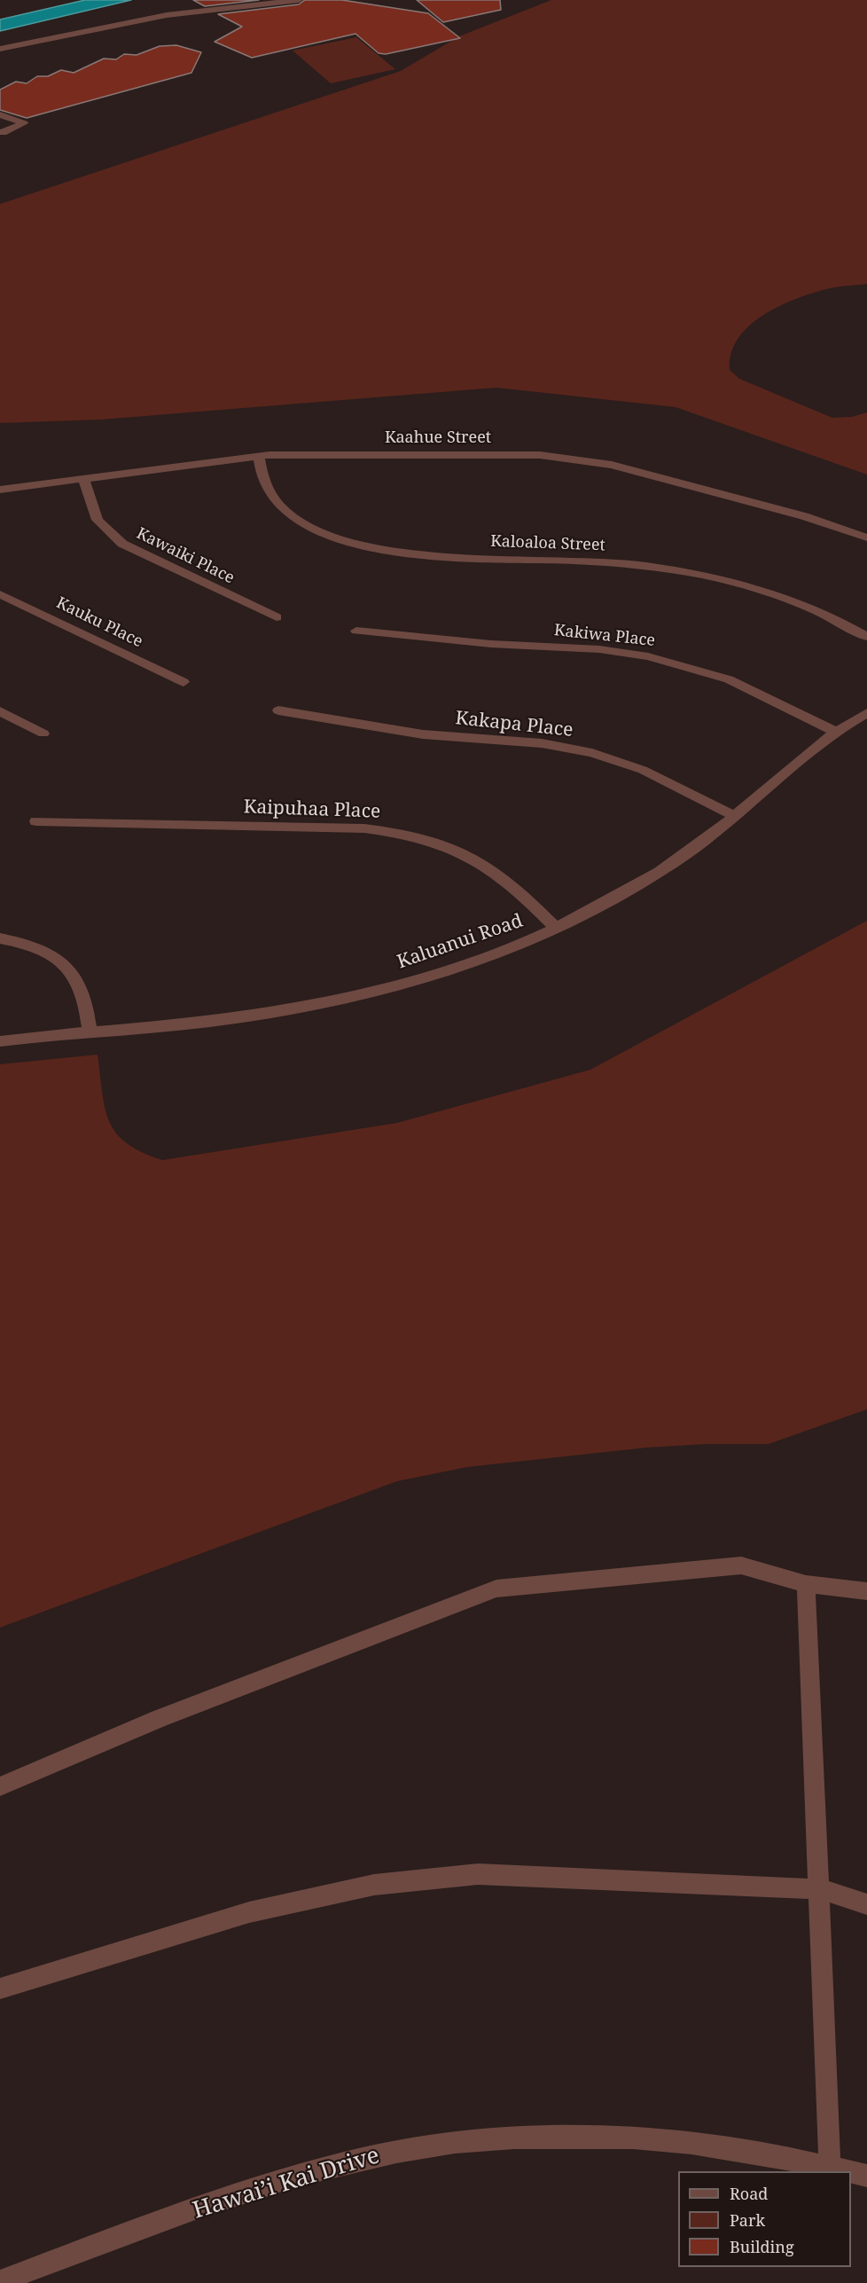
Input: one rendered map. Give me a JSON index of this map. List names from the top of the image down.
{
  "streets": {
    "street": [
      "Kaahue Street",
      "Kaloaloa Street",
      "Kawaiki Place",
      "Kauku Place",
      "Kakiwa Place",
      "Kakapa Place",
      "Kaipuhaa Place",
      "Kaluanui Road",
      "Hawai’i Kai Drive"
    ]
  },
  "crossings": [
    ["Kaahue Street", "Kaloaloa Street"],
    ["Kaahue Street", "Kawaiki Place"],
    ["Kakiwa Place", "Kaluanui Road"],
    ["Kakapa Place", "Kaluanui Road"],
    ["Kaipuhaa Place", "Kaluanui Road"]
  ],
  "legend": ["Road", "Park", "Building"]
}
